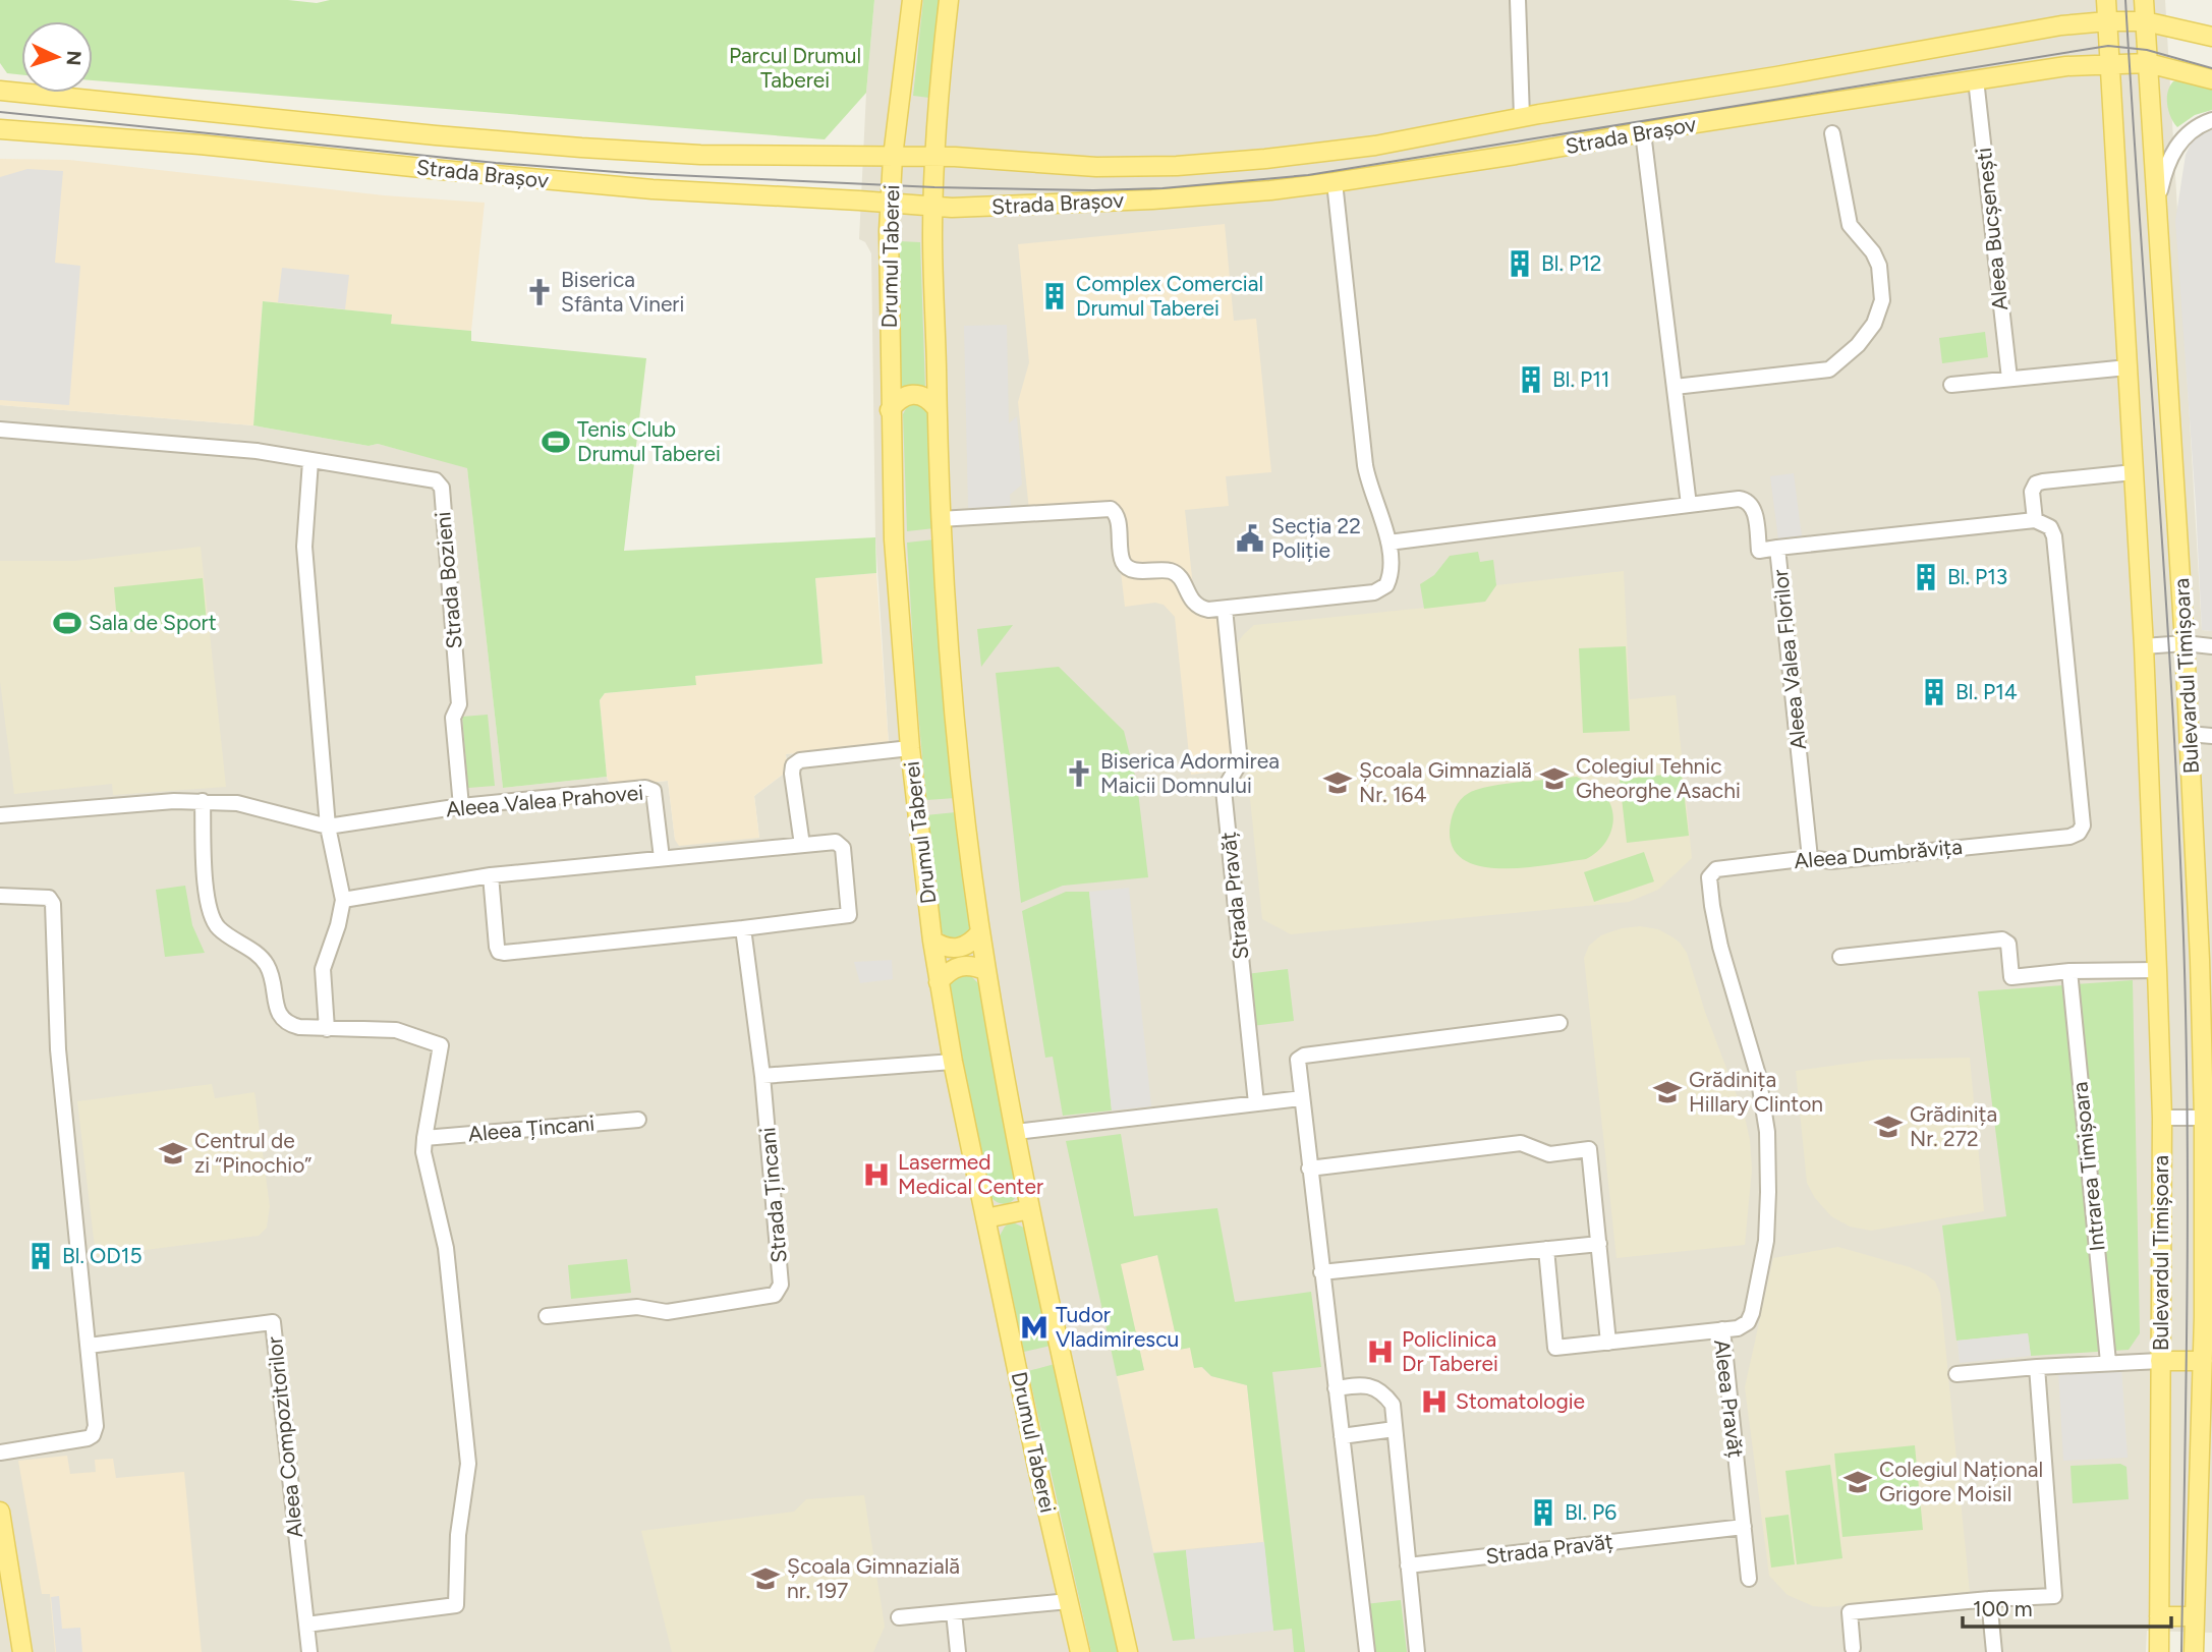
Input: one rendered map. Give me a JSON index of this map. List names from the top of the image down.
{
  "streets": {
    "main road": ["Strada Brașov", "Drumul Taberei", "Bulevardul Timișoara"],
    "street": [
      "Aleea Bucșenești",
      "Strada Bozieni",
      "Aleea Valea Florilor",
      "Aleea Valea Prahovei",
      "Aleea Dumbrăvița",
      "Strada Pravăț",
      "Aleea Țincani",
      "Intrarea Timișoara",
      "Strada Țincani",
      "Aleea Pravăț",
      "Aleea Compozitorilor"
    ]
  },
  "crossings": [
    ["Strada Brașov", "Aleea Bucșenești"],
    ["Strada Brașov", "Drumul Taberei"],
    ["Strada Brașov", "Bulevardul Timișoara"],
    ["Strada Bozieni", "Aleea Valea Prahovei"],
    ["Aleea Valea Florilor", "Aleea Dumbrăvița"],
    ["Aleea Dumbrăvița", "Aleea Pravăț"],
    ["Strada Pravăț", "Aleea Pravăț"]
  ],
  "parks": ["Parcul Drumul Taberei"],
  "places": {
    "building": [
      "Bl. P12",
      "Complex Comercial Drumul Taberei",
      "Bl. P11",
      "Bl. P13",
      "Bl. P14",
      "Bl. OD15",
      "Bl. P6"
    ],
    "church": ["Biserica Sfânta Vineri", "Biserica Adormirea Maicii Domnului"],
    "sports": ["Tenis Club Drumul Taberei", "Sala de Sport"],
    "public building": ["Secția 22 Poliție"],
    "school or university": [
      "Colegiul Tehnic Gheorghe Asachi",
      "Școala Gimnazială Nr. 164",
      "Grădinița Hillary Clinton",
      "Grădinița Nr. 272",
      "Centrul de zi “Pinochio”",
      "Colegiul Național Grigore Moisil",
      "Școala Gimnazială nr. 197"
    ],
    "hospital": ["Lasermed Medical Center", "Policlinica Dr Taberei", "Stomatologie"],
    "metro station": ["Tudor Vladimirescu"]
  },
  "scale_bar": "100 m",
  "north": "right"
}
